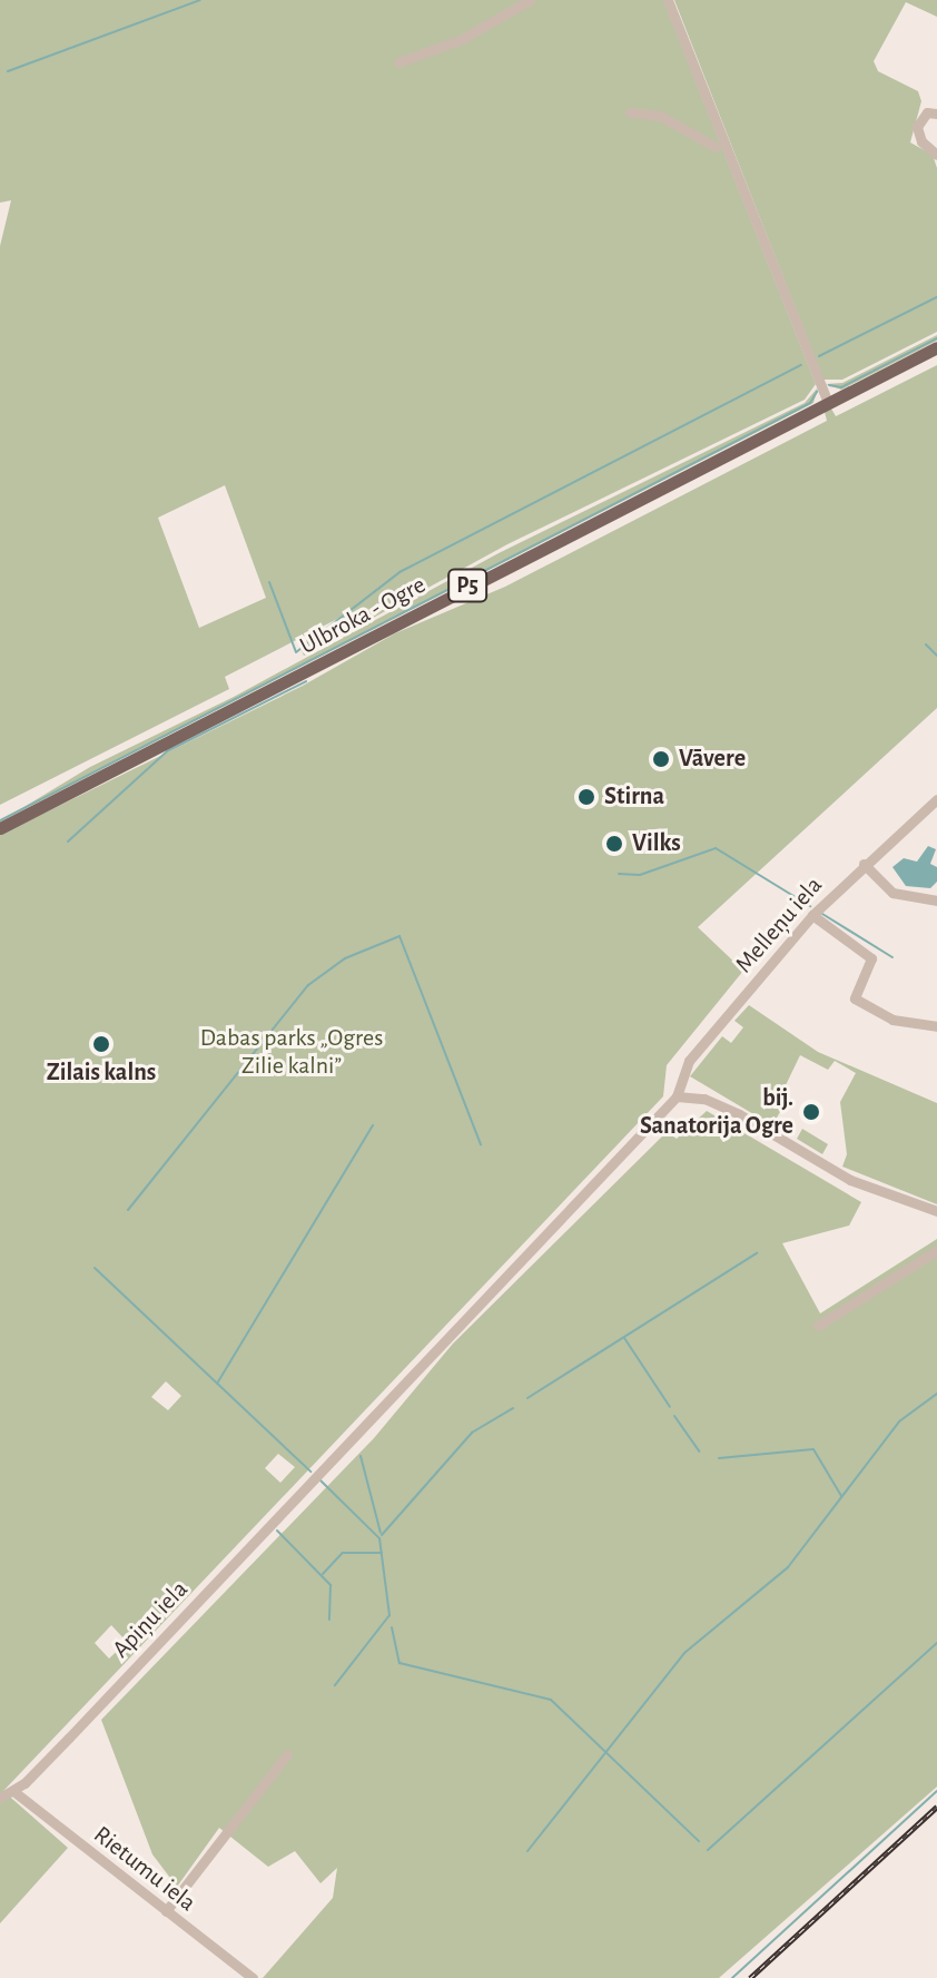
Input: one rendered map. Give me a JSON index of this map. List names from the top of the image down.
{
  "streets": {
    "main road": ["P5", "Ulbroka - Ogre"],
    "street": ["Melleņu iela", "Apiņu iela", "Rietumu iela"]
  },
  "crossings": [
    ["Melleņu iela", "Apiņu iela"],
    ["Apiņu iela", "Rietumu iela"]
  ],
  "parks": ["Dabas parks „Ogres Zilie kalni”"],
  "places": [
    "Vāvere",
    "Stirna",
    "Vilks",
    "Zilais kalns",
    "bij. Sanatorija Ogre"
  ]
}
